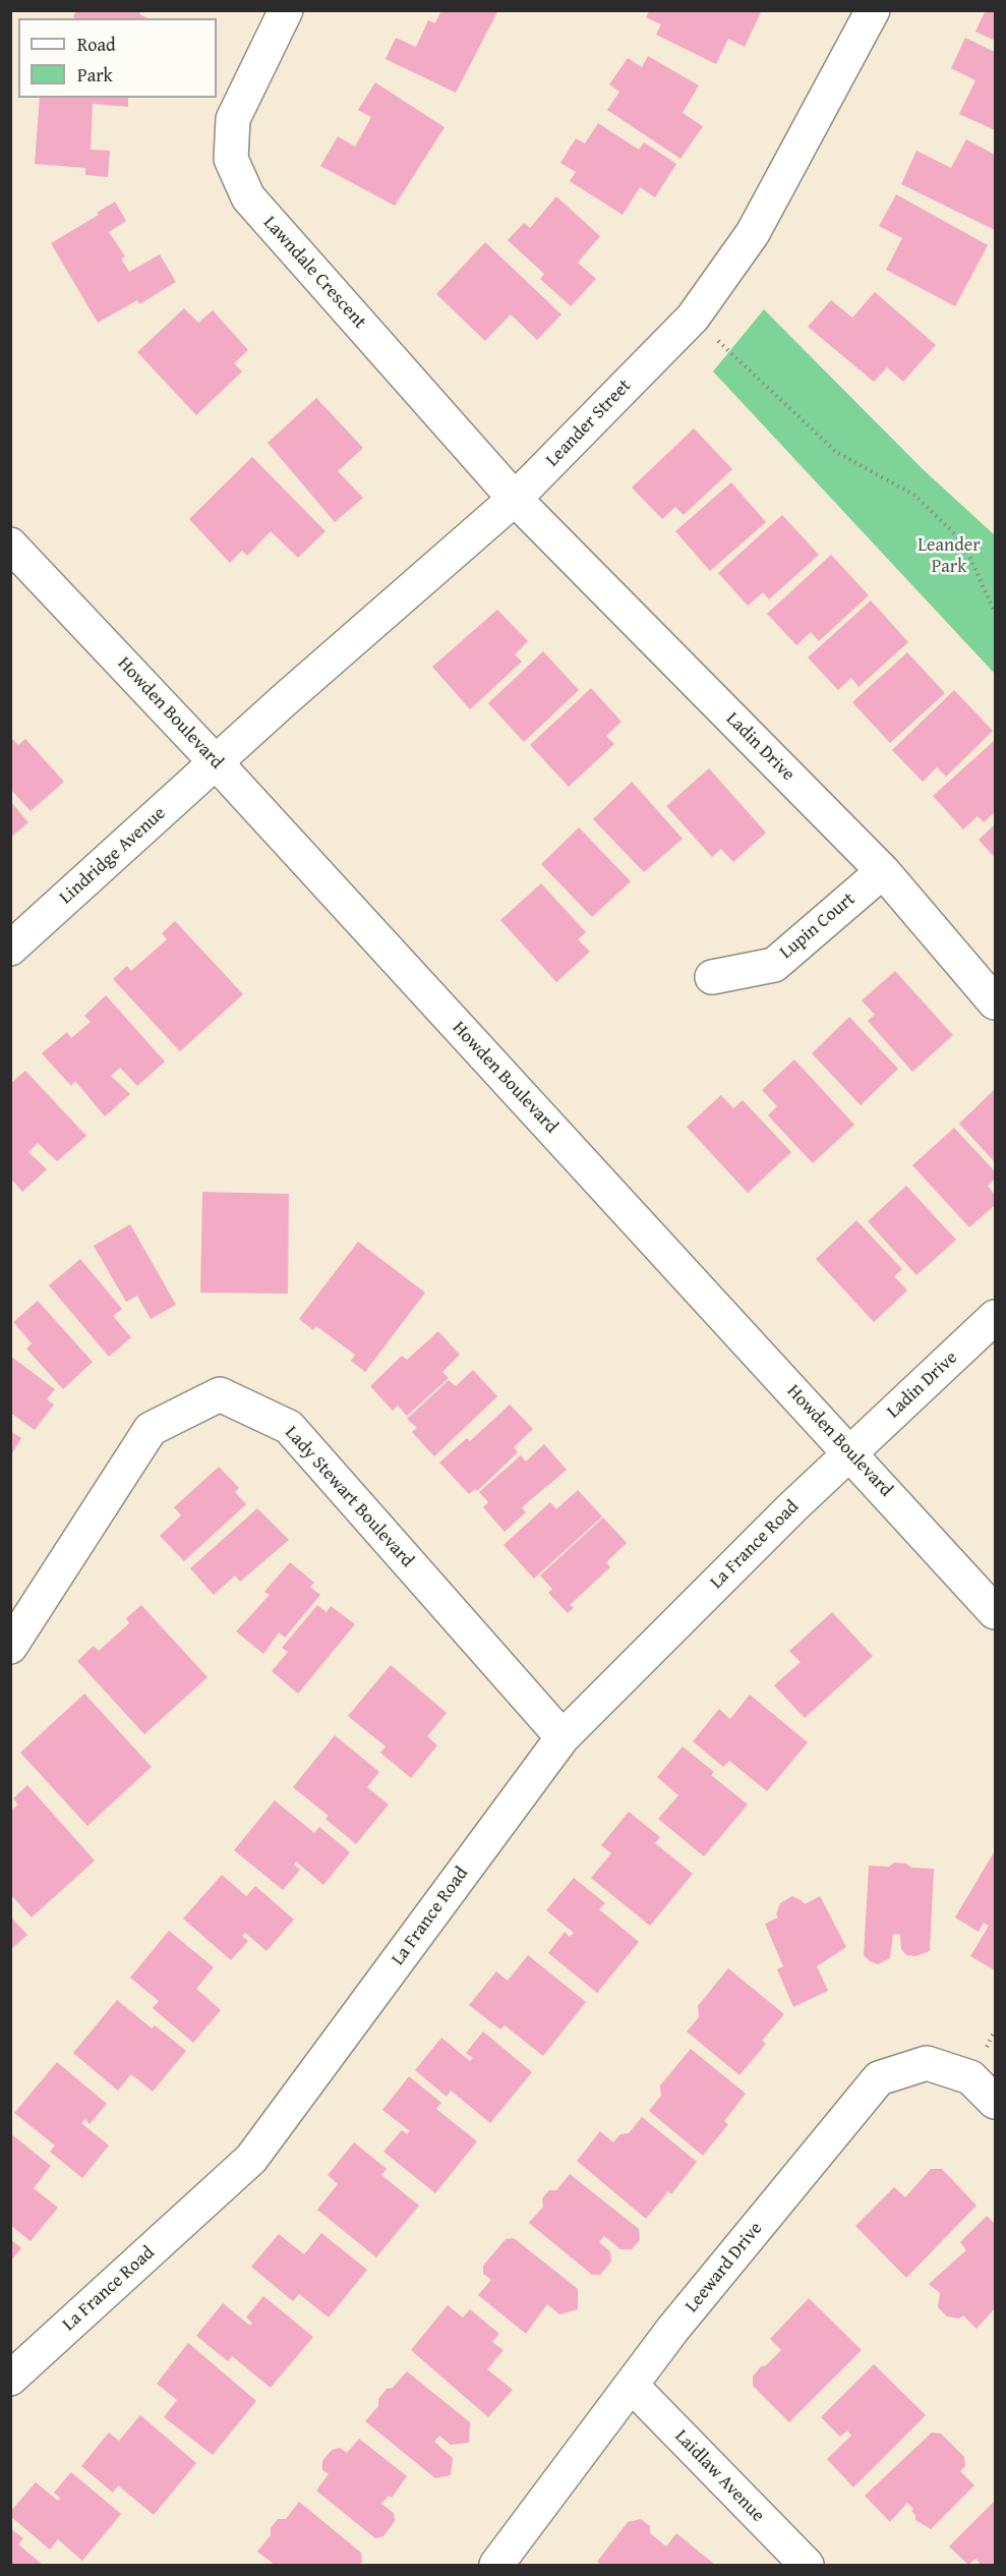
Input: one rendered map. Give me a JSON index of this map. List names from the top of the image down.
{
  "streets": {
    "street": [
      "Lawndale Crescent",
      "Leander Street",
      "Howden Boulevard",
      "Ladin Drive",
      "Lindridge Avenue",
      "Lupin Court",
      "Lady Stewart Boulevard",
      "La France Road",
      "Leeward Drive",
      "Laidlaw Avenue"
    ]
  },
  "crossings": [
    ["Lawndale Crescent", "Leander Street"],
    ["Lawndale Crescent", "Ladin Drive"],
    ["Leander Street", "Howden Boulevard"],
    ["Leander Street", "Ladin Drive"],
    ["Leander Street", "Lindridge Avenue"],
    ["Howden Boulevard", "Ladin Drive"],
    ["Howden Boulevard", "Lindridge Avenue"],
    ["Howden Boulevard", "La France Road"],
    ["Ladin Drive", "Lupin Court"],
    ["Ladin Drive", "La France Road"],
    ["Lady Stewart Boulevard", "La France Road"],
    ["Leeward Drive", "Laidlaw Avenue"]
  ],
  "parks": ["Leander Park"],
  "legend": ["Road", "Park"]
}
